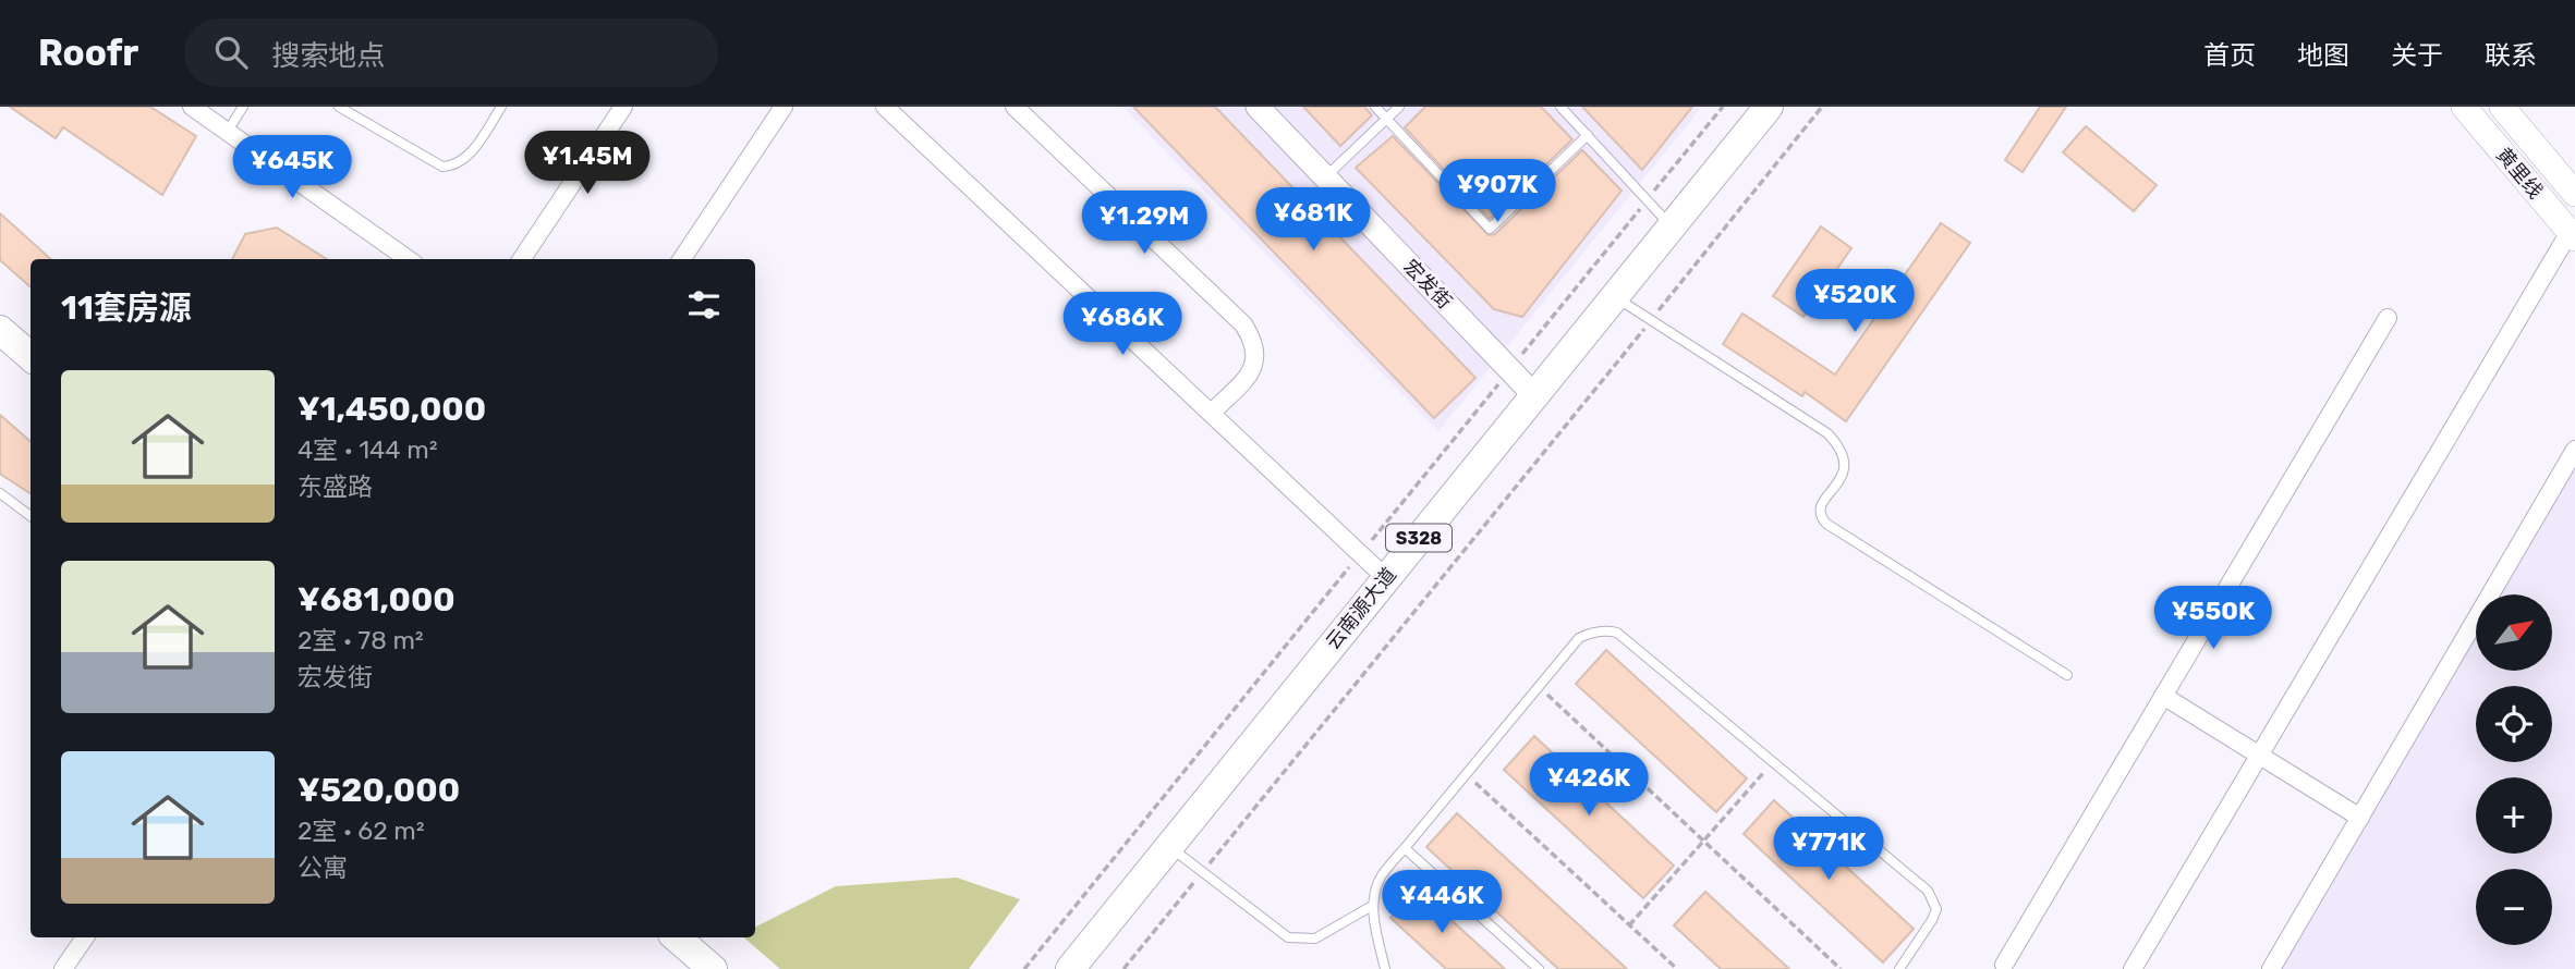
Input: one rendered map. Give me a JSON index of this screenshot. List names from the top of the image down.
{
  "streets": {
    "main road": ["黄里线", "S328", "云南源大道"],
    "street": ["宏发街"]
  },
  "crossings": [
    ["宏发街", "云南源大道"]
  ],
  "north": "top right",
  "page": {
    "header": "Roofr",
    "search": "搜索地点",
    "nav": [
      "首页",
      "地图",
      "关于",
      "联系"
    ],
    "price": [
      "¥1.45M",
      "¥645K",
      "¥907K",
      "¥681K",
      "¥1.29M",
      "¥520K",
      "¥686K",
      "¥550K",
      "¥426K",
      "¥771K",
      "¥446K"
    ],
    "heading": "11套房源",
    "list": [
      {
        "name": "¥1,450,000",
        "note": "4室 · 144 m² · 东盛路"
      },
      {
        "name": "¥681,000",
        "note": "2室 · 78 m² · 宏发街"
      },
      {
        "name": "¥520,000",
        "note": "2室 · 62 m² · 公寓"
      }
    ],
    "map_buttons": ["+", "−"]
  }
}
